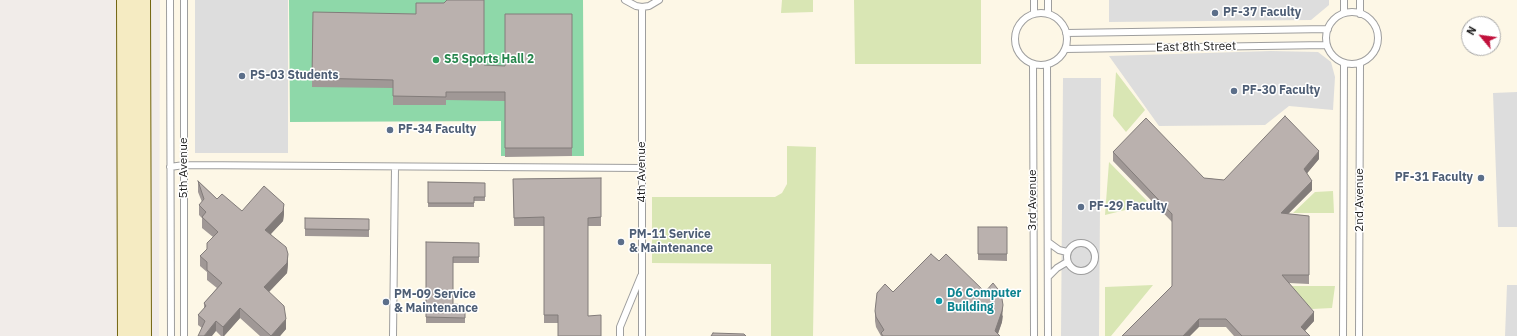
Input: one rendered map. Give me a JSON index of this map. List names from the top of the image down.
{
  "streets": {
    "lane": [
      "East 8th Street",
      "5th Avenue",
      "4th Avenue",
      "3rd Avenue",
      "2nd Avenue"
    ]
  },
  "crossings": [
    ["East 8th Street", "3rd Avenue"],
    ["East 8th Street", "2nd Avenue"]
  ],
  "places": [
    "PF-37 Faculty",
    "S5 Sports Hall 2",
    "PS-03 Students",
    "PF-30 Faculty",
    "PF-34 Faculty",
    "PF-31 Faculty",
    "PF-29 Faculty",
    "PM-11 Service & Maintenance",
    "D6 Computer Building",
    "PM-09 Service & Maintenance"
  ],
  "north": "top left"
}
